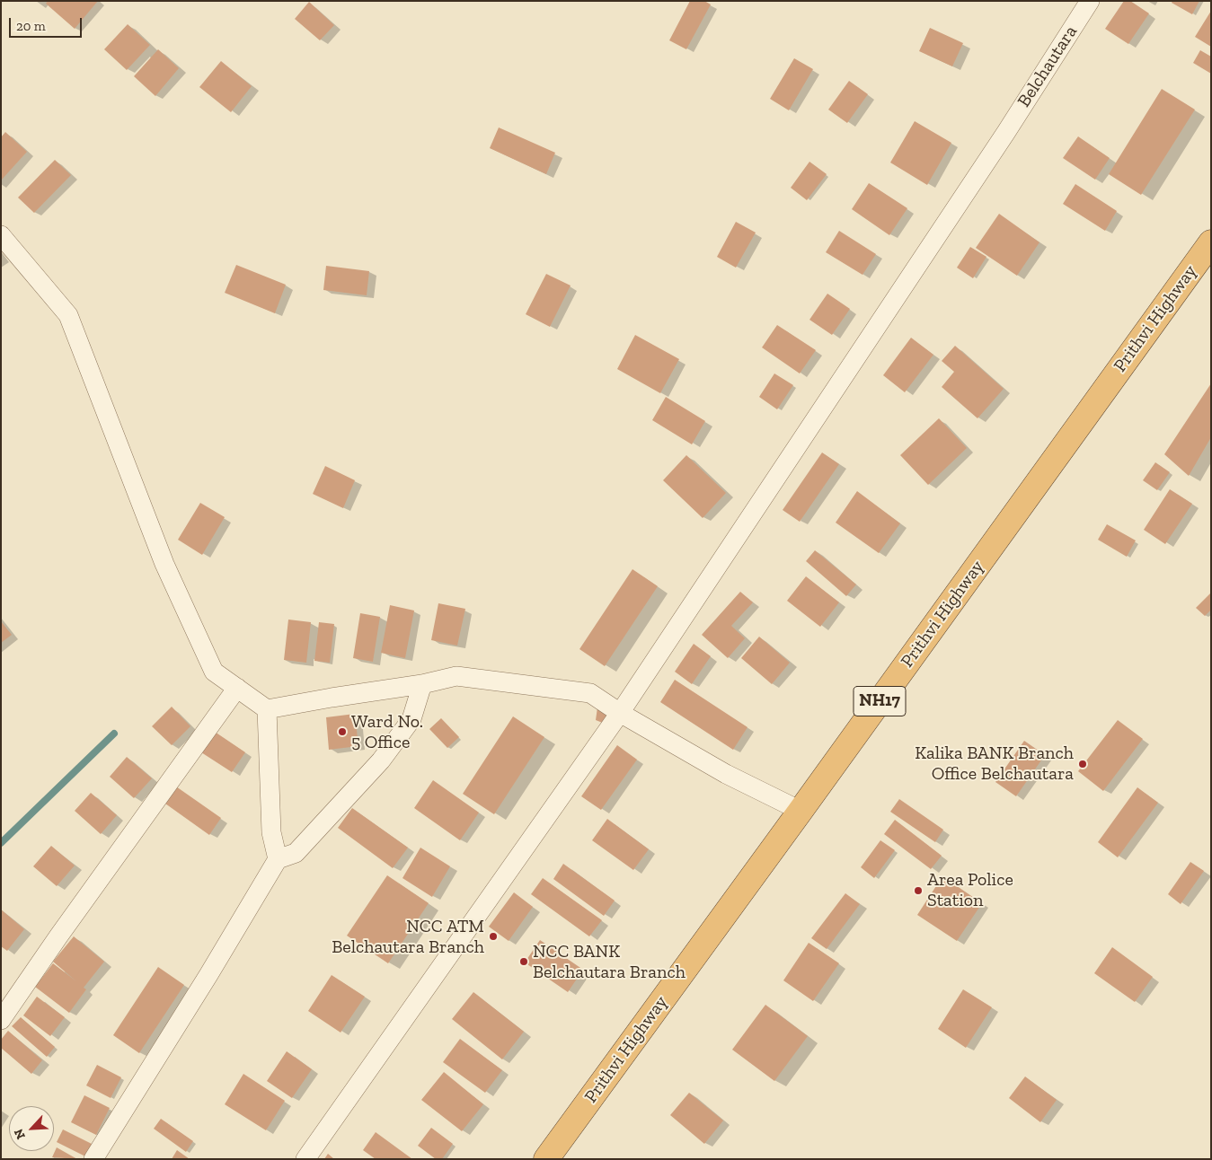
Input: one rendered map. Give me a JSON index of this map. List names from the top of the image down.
{
  "streets": {
    "highway": ["Prithvi Highway", "NH17"],
    "street": ["Belchautara"]
  },
  "places": [
    "Ward No. 5 Office",
    "Kalika BANK Branch Office Belchautara",
    "Area Police Station",
    "NCC ATM Belchautara Branch",
    "NCC BANK Belchautara Branch"
  ],
  "scale_bar": "20 m",
  "north": "bottom left"
}
